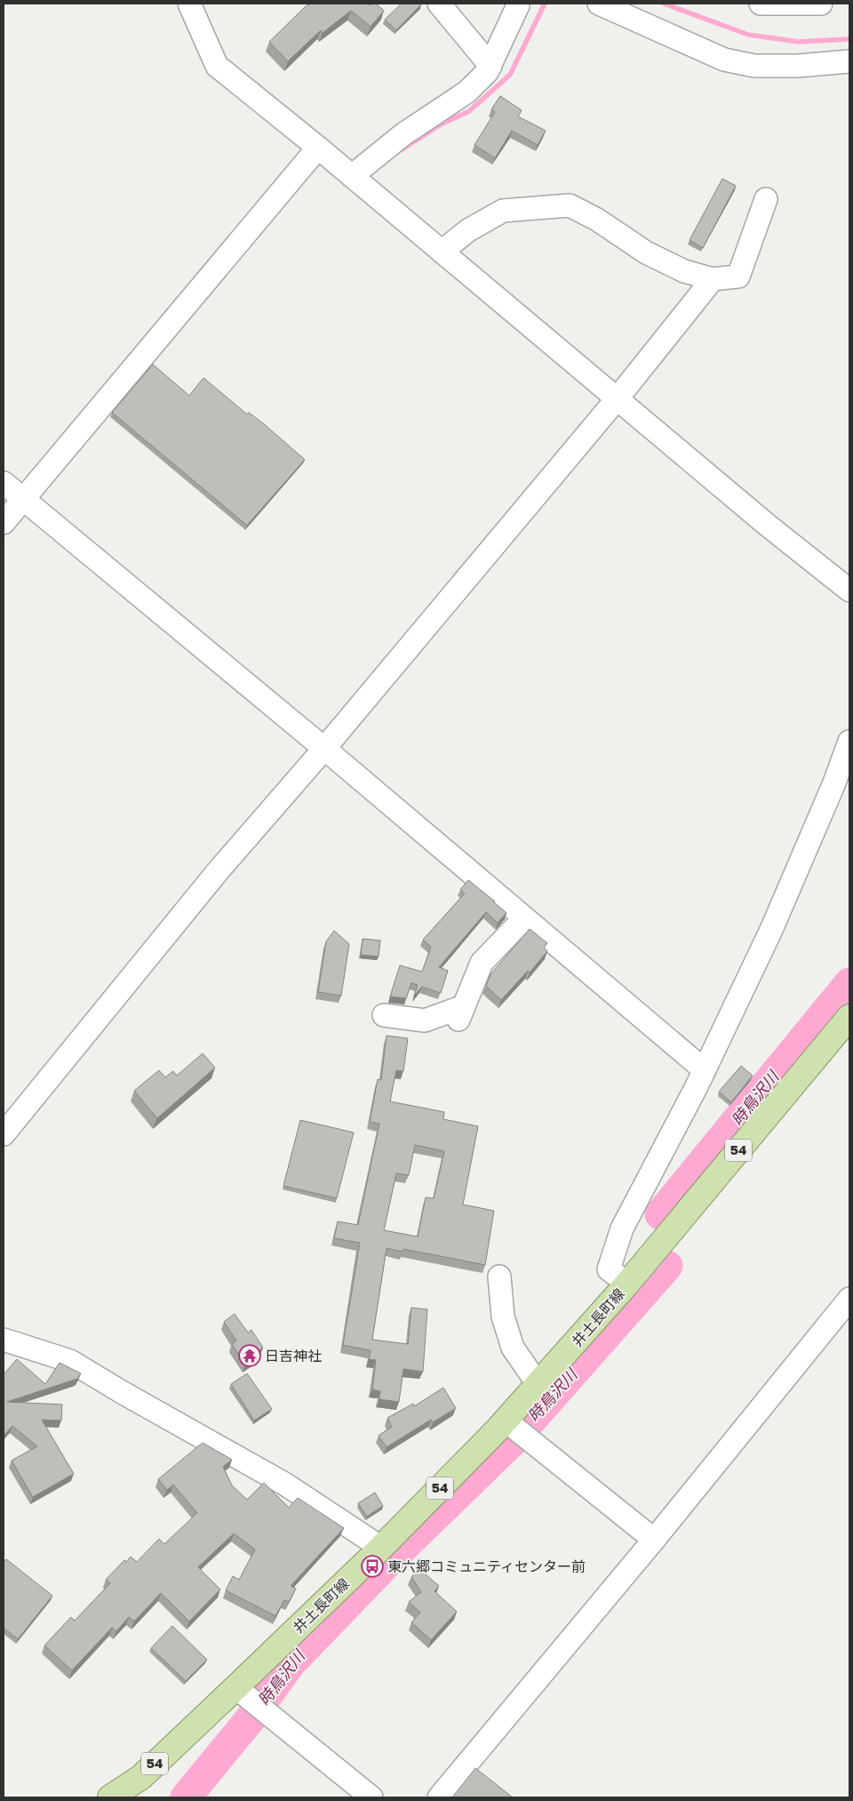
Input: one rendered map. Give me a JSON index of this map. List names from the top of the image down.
{
  "streets": {
    "main road": ["54", "井土長町線"]
  },
  "water": ["時鳥沢川"],
  "places": {
    "temple": ["日吉神社"],
    "bus stop": ["東六郷コミュニティセンター前"]
  }
}
